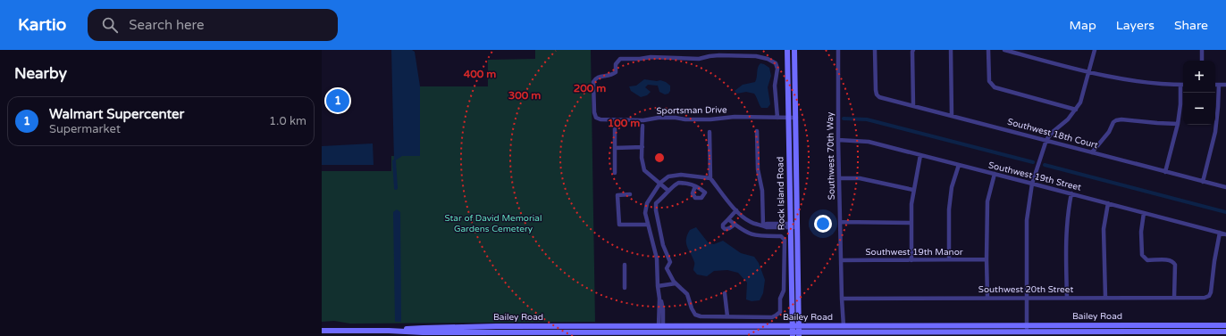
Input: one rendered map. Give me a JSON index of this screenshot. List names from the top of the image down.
{
  "streets": {
    "street": [
      "Sportsman Drive",
      "Southwest 18th Court",
      "Southwest 70th Way",
      "Southwest 19th Street",
      "Rock Island Road",
      "Southwest 19th Manor",
      "Southwest 20th Street",
      "Bailey Road"
    ]
  },
  "crossings": [
    ["Sportsman Drive", "Rock Island Road"],
    ["Southwest 70th Way", "Southwest 19th Street"],
    ["Southwest 70th Way", "Southwest 19th Manor"],
    ["Southwest 70th Way", "Southwest 20th Street"],
    ["Southwest 70th Way", "Bailey Road"],
    ["Southwest 19th Street", "Southwest 20th Street"],
    ["Rock Island Road", "Bailey Road"]
  ],
  "parks": ["Star of David Memorial Gardens Cemetery"],
  "page": {
    "header": "Kartio",
    "search": "Search here",
    "nav": ["Map", "Layers", "Share"],
    "heading": "Nearby",
    "map_buttons": ["+", "−"],
    "pins": "1",
    "list": [
      {
        "mark": "1",
        "name": "Walmart Supercenter",
        "note": "Supermarket",
        "value": "1.0 km"
      }
    ]
  },
  "rings": [
    "400 m",
    "200 m",
    "300 m",
    "100 m"
  ]
}
